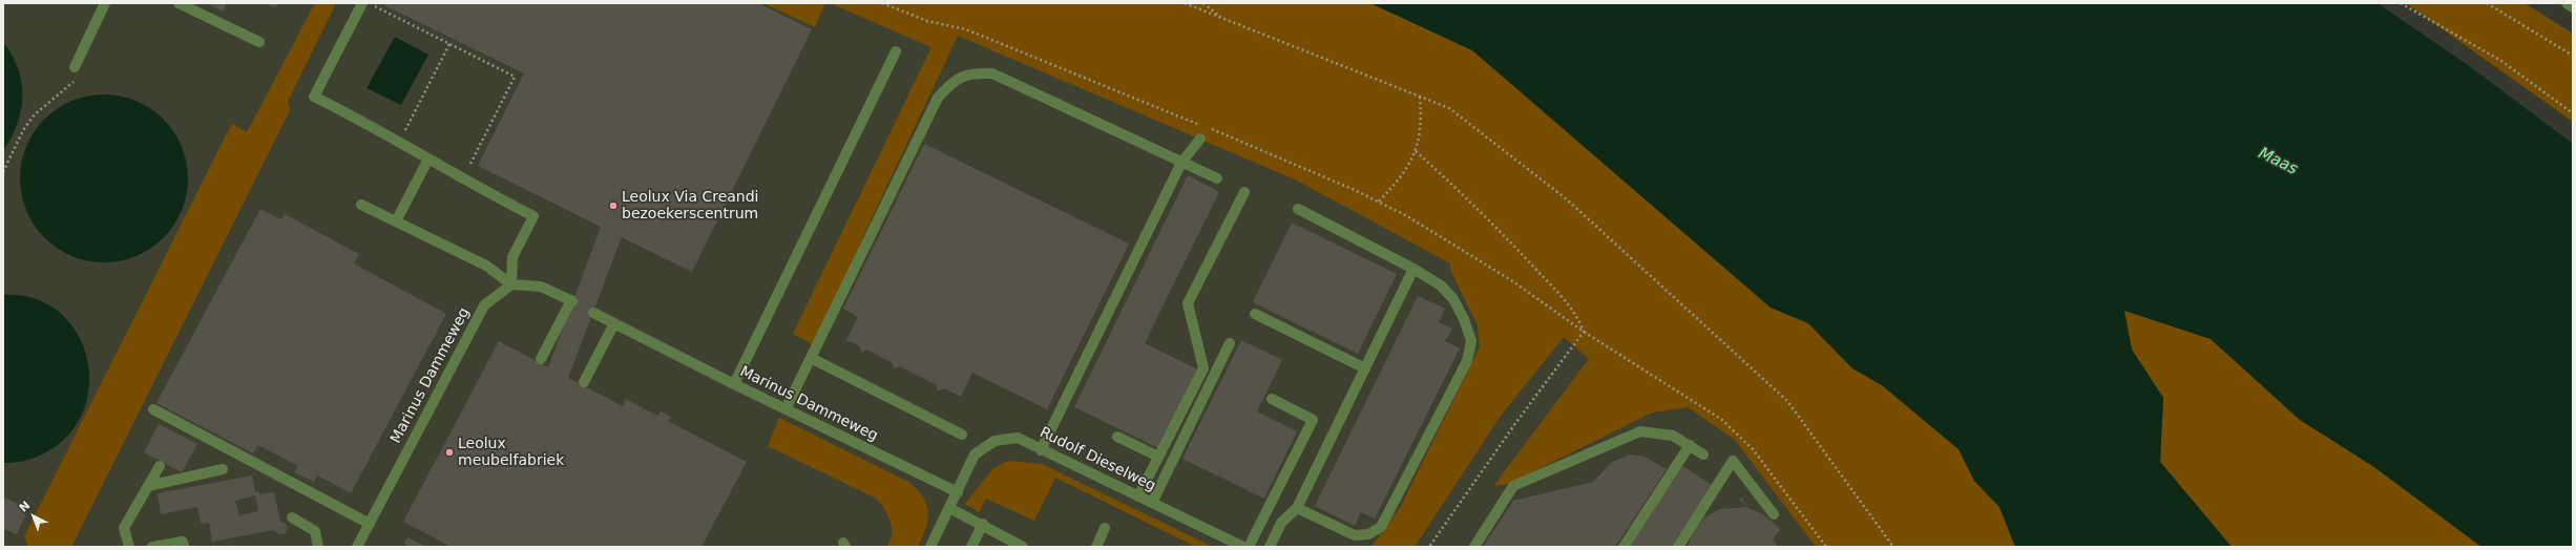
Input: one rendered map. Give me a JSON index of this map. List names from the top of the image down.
{
  "streets": {
    "street": ["Marinus Dammeweg", "Rudolf Dieselweg"]
  },
  "crossings": [
    ["Marinus Dammeweg", "Rudolf Dieselweg"]
  ],
  "water": ["Maas"],
  "places": ["Leolux Via Creandi bezoekerscentrum", "Leolux meubelfabriek"],
  "north": "top left"
}
